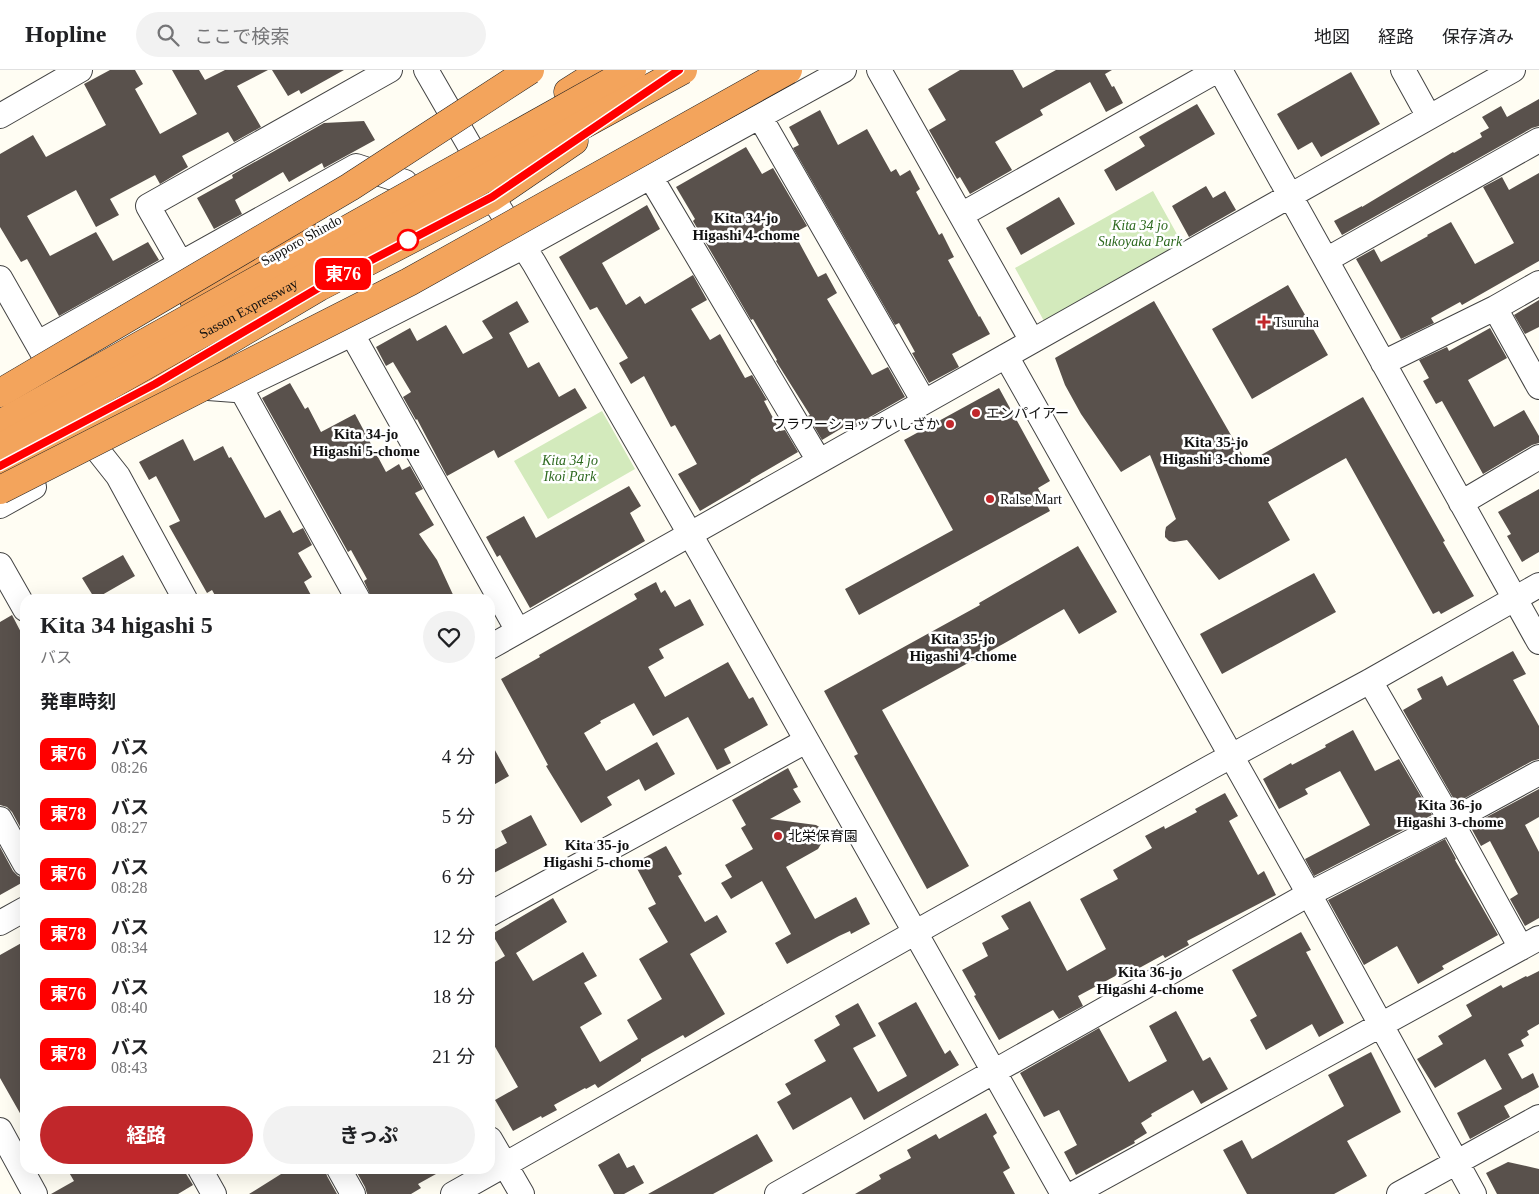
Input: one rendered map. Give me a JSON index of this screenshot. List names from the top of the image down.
{
  "streets": {
    "highway": ["Sapporo Shindo", "Sasson Expressway"]
  },
  "districts": [
    "Kita 34-jo Higashi 4-chome",
    "Kita 34-jo Higashi 5-chome",
    "Kita 35-jo Higashi 3-chome",
    "Kita 35-jo Higashi 4-chome",
    "Kita 36-jo Higashi 3-chome",
    "Kita 35-jo Higashi 5-chome",
    "Kita 36-jo Higashi 4-chome"
  ],
  "parks": ["Kita 34 jo Sukoyaka Park", "Kita 34 jo Ikoi Park"],
  "places": {
    "health": ["Tsuruha"],
    "other": [
      "エンパイアー",
      "フラワーショップいしざか",
      "Ralse Mart",
      "北栄保育園"
    ]
  },
  "lines": ["bus line 東76"],
  "page": {
    "header": "Hopline",
    "search": "ここで検索",
    "nav": ["地図", "経路", "保存済み"],
    "on_map": "東76",
    "heading": [
      ["Kita 34 higashi 5", "バス"],
      "発車時刻"
    ],
    "list": [
      {
        "mark": "東76",
        "name": "バス",
        "note": "08:26",
        "value": "4 分"
      },
      {
        "mark": "東78",
        "name": "バス",
        "note": "08:27",
        "value": "5 分"
      },
      {
        "mark": "東76",
        "name": "バス",
        "note": "08:28",
        "value": "6 分"
      },
      {
        "mark": "東78",
        "name": "バス",
        "note": "08:34",
        "value": "12 分"
      },
      {
        "mark": "東76",
        "name": "バス",
        "note": "08:40",
        "value": "18 分"
      },
      {
        "mark": "東78",
        "name": "バス",
        "note": "08:43",
        "value": "21 分"
      }
    ],
    "buttons": ["経路", "きっぷ"]
  }
}
